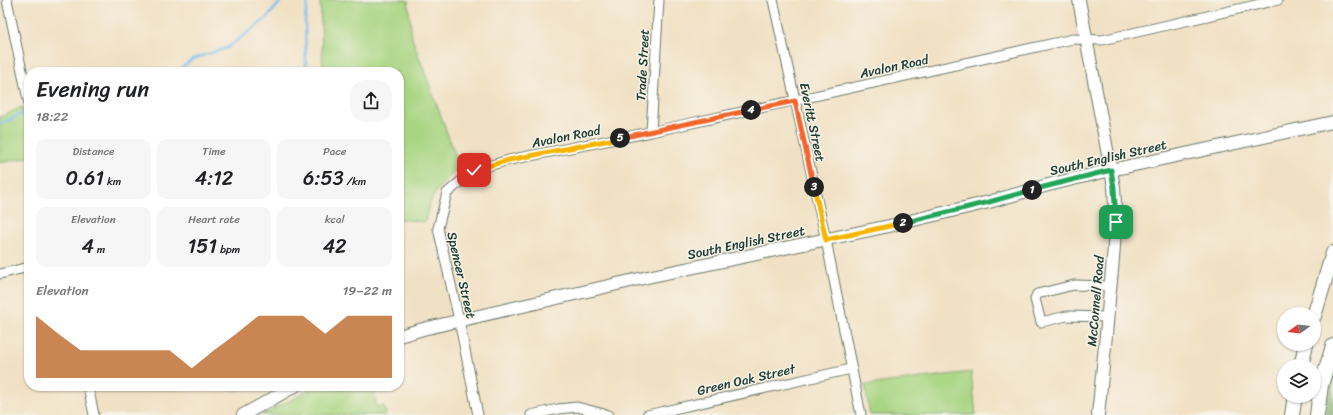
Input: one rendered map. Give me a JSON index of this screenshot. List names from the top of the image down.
{
  "streets": {
    "street": [
      "Trade Street",
      "Avalon Road",
      "Everitt Street",
      "South English Street",
      "Spencer Street",
      "McConnell Road",
      "Green Oak Street"
    ]
  },
  "crossings": [
    ["Trade Street", "Avalon Road"],
    ["Avalon Road", "Everitt Street"],
    ["Avalon Road", "Spencer Street"],
    ["Avalon Road", "McConnell Road"],
    ["Everitt Street", "South English Street"],
    ["Everitt Street", "Green Oak Street"],
    ["South English Street", "Spencer Street"],
    ["South English Street", "McConnell Road"]
  ],
  "north": "left",
  "page": {
    "heading": ["Evening run", "18:22"],
    "pins": [
      "4",
      "5",
      "3",
      "1",
      "2"
    ],
    "stats": [
      ["Distance", "0.61 km"],
      ["Time", "4:12"],
      ["Pace", "6:53 /km"],
      ["Elevation", "4 m"],
      ["Heart rate", "151 bpm"],
      ["kcal", "42"]
    ],
    "chart": ["Elevation", "19–22 m"]
  }
}
